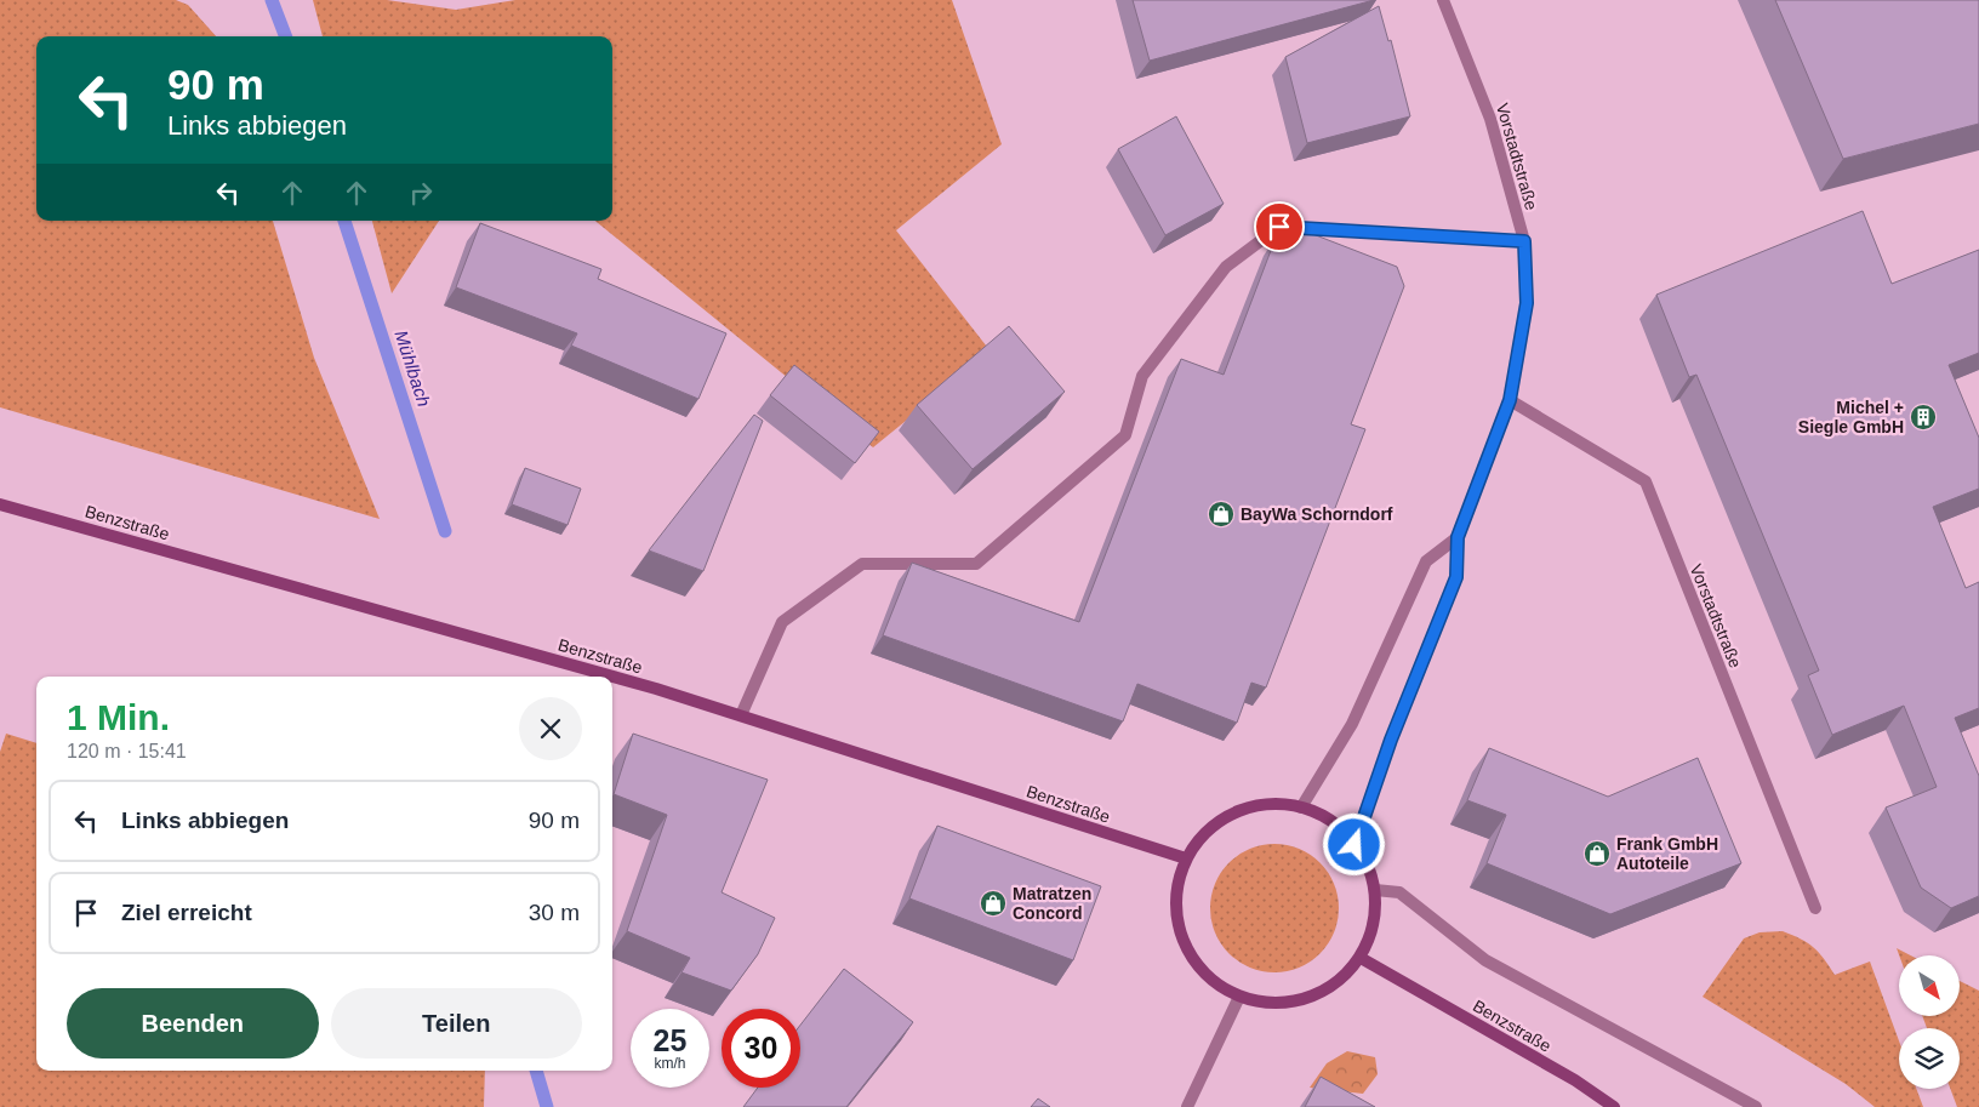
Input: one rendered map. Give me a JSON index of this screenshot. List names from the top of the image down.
{
  "streets": {
    "main road": ["Benzstraße"],
    "street": ["Vorstadtstraße"]
  },
  "crossings": [
    ["Vorstadtstraße", "Benzstraße"]
  ],
  "water": ["Mühlbach"],
  "places": {
    "building": ["Michel + Siegle GmbH"],
    "shop": ["BayWa Schorndorf", "Frank GmbH Autoteile", "Matratzen Concord"]
  },
  "north": "bottom right",
  "page": {
    "turn": ["90 m", "Links abbiegen"],
    "heading": ["1 Min.", "120 m · 15:41"],
    "list": [
      {
        "name": "Links abbiegen",
        "value": "90 m"
      },
      {
        "name": "Ziel erreicht",
        "value": "30 m"
      }
    ],
    "buttons": ["Beenden", "Teilen"],
    "speed": "25 km/h",
    "limit": "30"
  }
}
